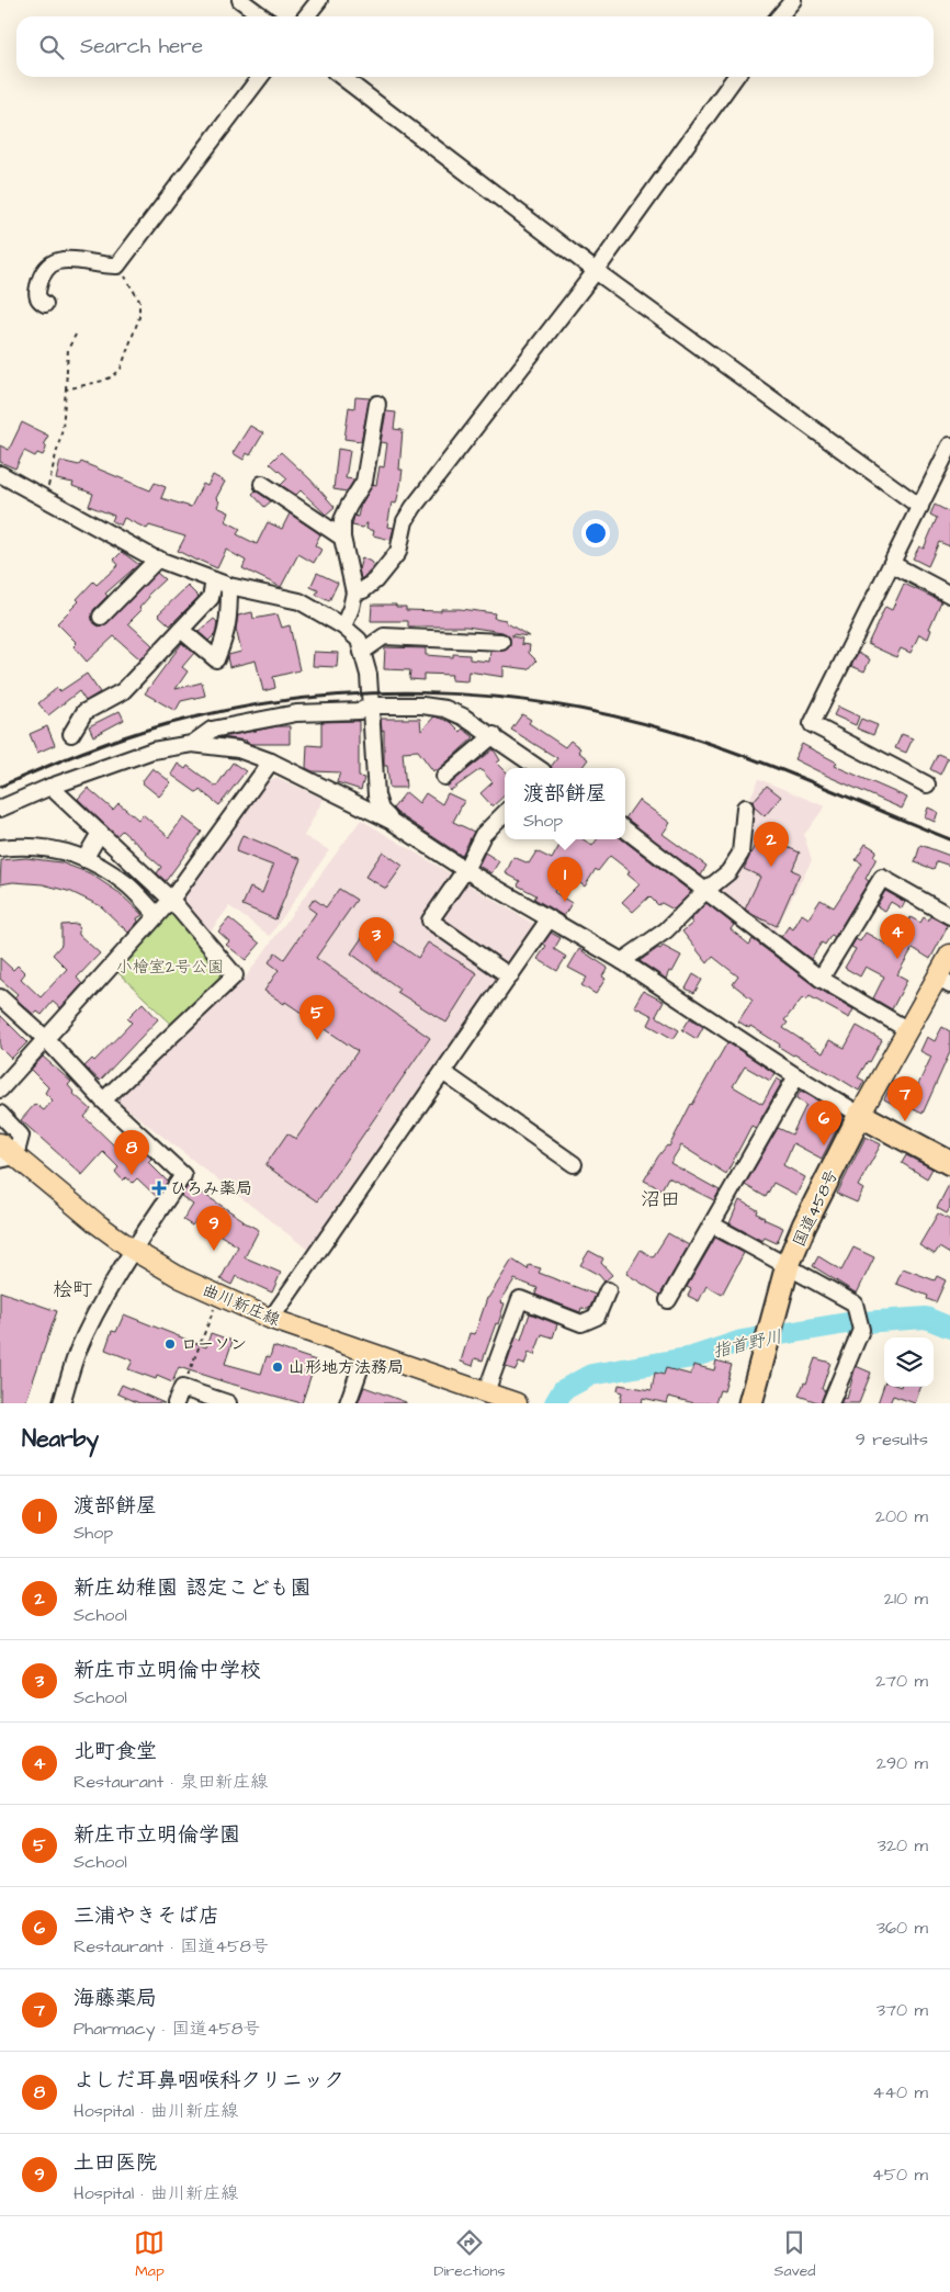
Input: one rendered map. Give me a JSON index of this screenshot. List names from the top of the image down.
{
  "streets": {
    "highway": ["国道458号"],
    "main road": ["曲川新庄線"]
  },
  "districts": ["沼田", "桧町"],
  "water": ["指首野川"],
  "parks": ["小檜室2号公園"],
  "places": {
    "health": ["ひろみ薬局"],
    "other": ["ローソン", "山形地方法務局"]
  },
  "page": {
    "search": "Search here",
    "popup": ["渡部餅屋", "Shop"],
    "pins": [
      "2",
      "1",
      "4",
      "3",
      "5",
      "7",
      "6",
      "8",
      "9"
    ],
    "heading": ["Nearby", "9 results"],
    "list": [
      {
        "mark": "1",
        "name": "渡部餅屋",
        "note": "Shop",
        "value": "200 m"
      },
      {
        "mark": "2",
        "name": "新庄幼稚園 認定こども園",
        "note": "School",
        "value": "210 m"
      },
      {
        "mark": "3",
        "name": "新庄市立明倫中学校",
        "note": "School",
        "value": "270 m"
      },
      {
        "mark": "4",
        "name": "北町食堂",
        "note": "Restaurant · 泉田新庄線",
        "value": "290 m"
      },
      {
        "mark": "5",
        "name": "新庄市立明倫学園",
        "note": "School",
        "value": "320 m"
      },
      {
        "mark": "6",
        "name": "三浦やきそば店",
        "note": "Restaurant · 国道458号",
        "value": "360 m"
      },
      {
        "mark": "7",
        "name": "海藤薬局",
        "note": "Pharmacy · 国道458号",
        "value": "370 m"
      },
      {
        "mark": "8",
        "name": "よしだ耳鼻咽喉科クリニック",
        "note": "Hospital · 曲川新庄線",
        "value": "440 m"
      },
      {
        "mark": "9",
        "name": "土田医院",
        "note": "Hospital · 曲川新庄線",
        "value": "450 m"
      }
    ],
    "nav": ["Map", "Directions", "Saved"]
  }
}
